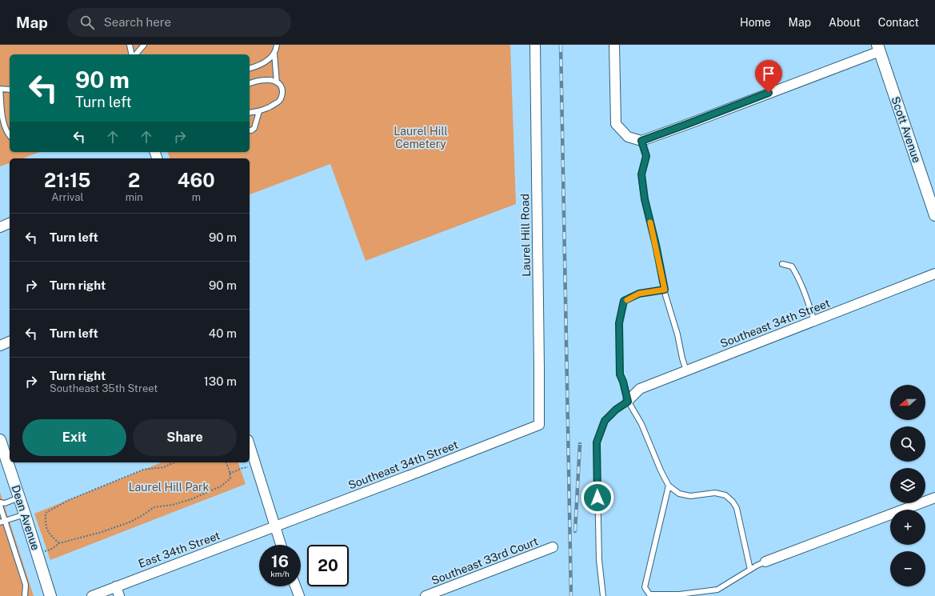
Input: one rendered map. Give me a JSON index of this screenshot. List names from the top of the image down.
{
  "streets": {
    "street": [
      "Scott Avenue",
      "Laurel Hill Road",
      "Southeast 34th Street",
      "Dean Avenue",
      "East 34th Street",
      "Southeast 33rd Court"
    ]
  },
  "crossings": [
    ["Laurel Hill Road", "Southeast 34th Street"],
    ["Southeast 34th Street", "East 34th Street"]
  ],
  "parks": ["Laurel Hill Cemetery", "Laurel Hill Park"],
  "north": "left",
  "page": {
    "header": "Map",
    "search": "Search here",
    "nav": [
      "Home",
      "Map",
      "About",
      "Contact"
    ],
    "turn": ["90 m", "Turn left"],
    "eta": [
      "21:15",
      "Arrival",
      "2",
      "min",
      "460",
      "m"
    ],
    "list": [
      {
        "name": "Turn left",
        "value": "90 m"
      },
      {
        "name": "Turn right",
        "value": "90 m"
      },
      {
        "name": "Turn left",
        "value": "40 m"
      },
      {
        "name": "Turn right",
        "note": "Southeast 35th Street",
        "value": "130 m"
      }
    ],
    "map_buttons": ["+", "−"],
    "buttons": ["Exit", "Share"],
    "speed": "16 km/h",
    "limit": "20"
  }
}
